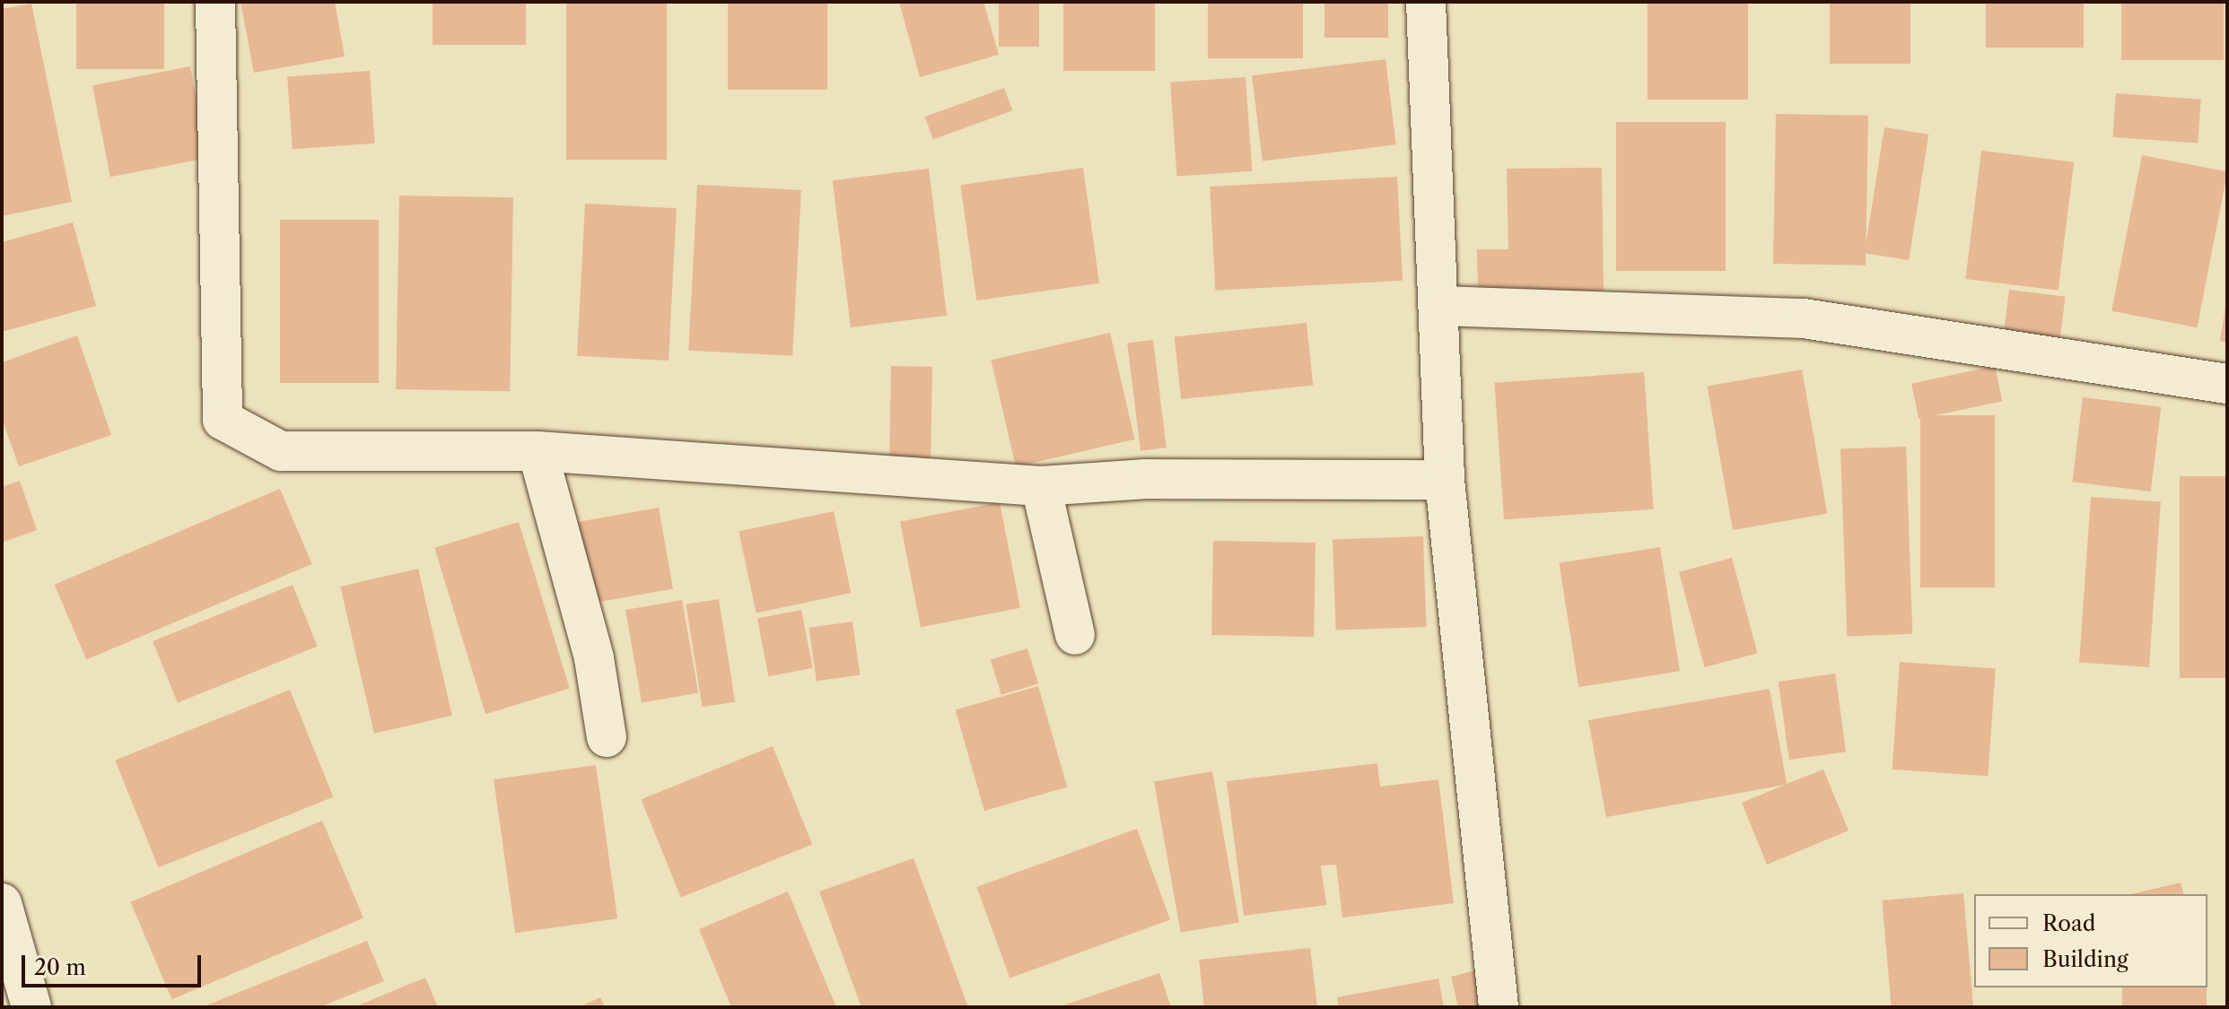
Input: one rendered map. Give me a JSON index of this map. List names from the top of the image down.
{
  "legend": ["Road", "Building"],
  "scale_bar": "20 m"
}
